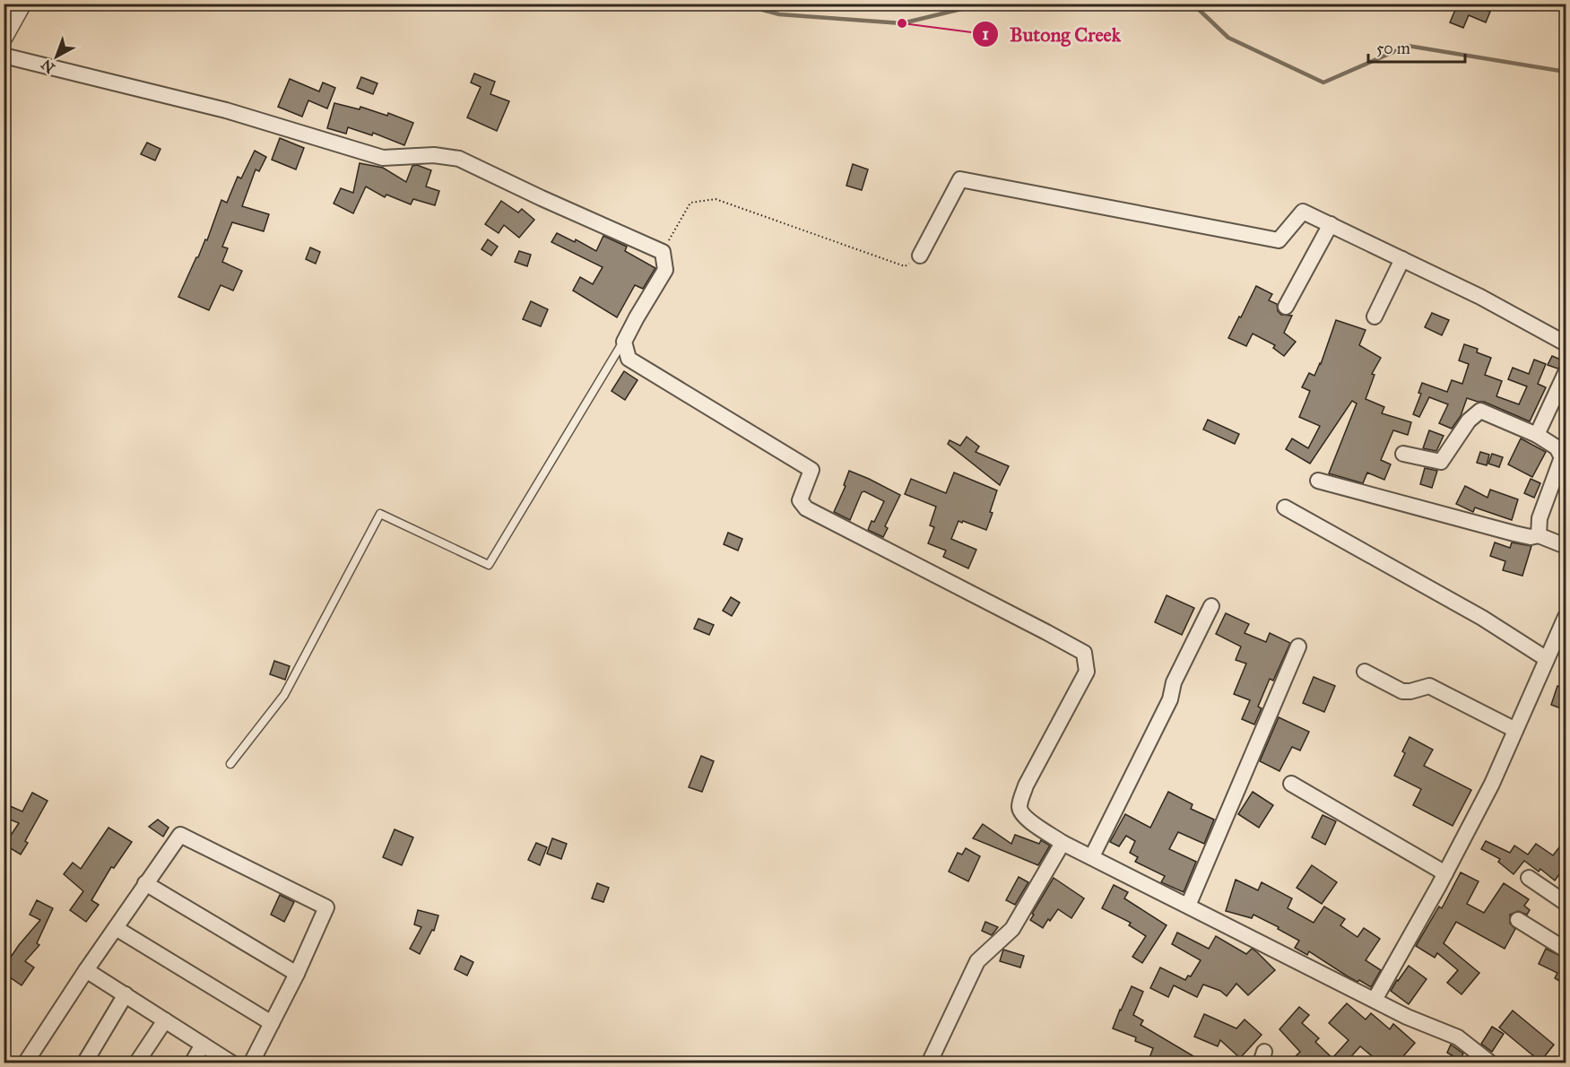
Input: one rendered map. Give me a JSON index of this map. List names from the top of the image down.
{
  "places": ["Butong Creek"],
  "scale_bar": "50 m",
  "north": "bottom left"
}
